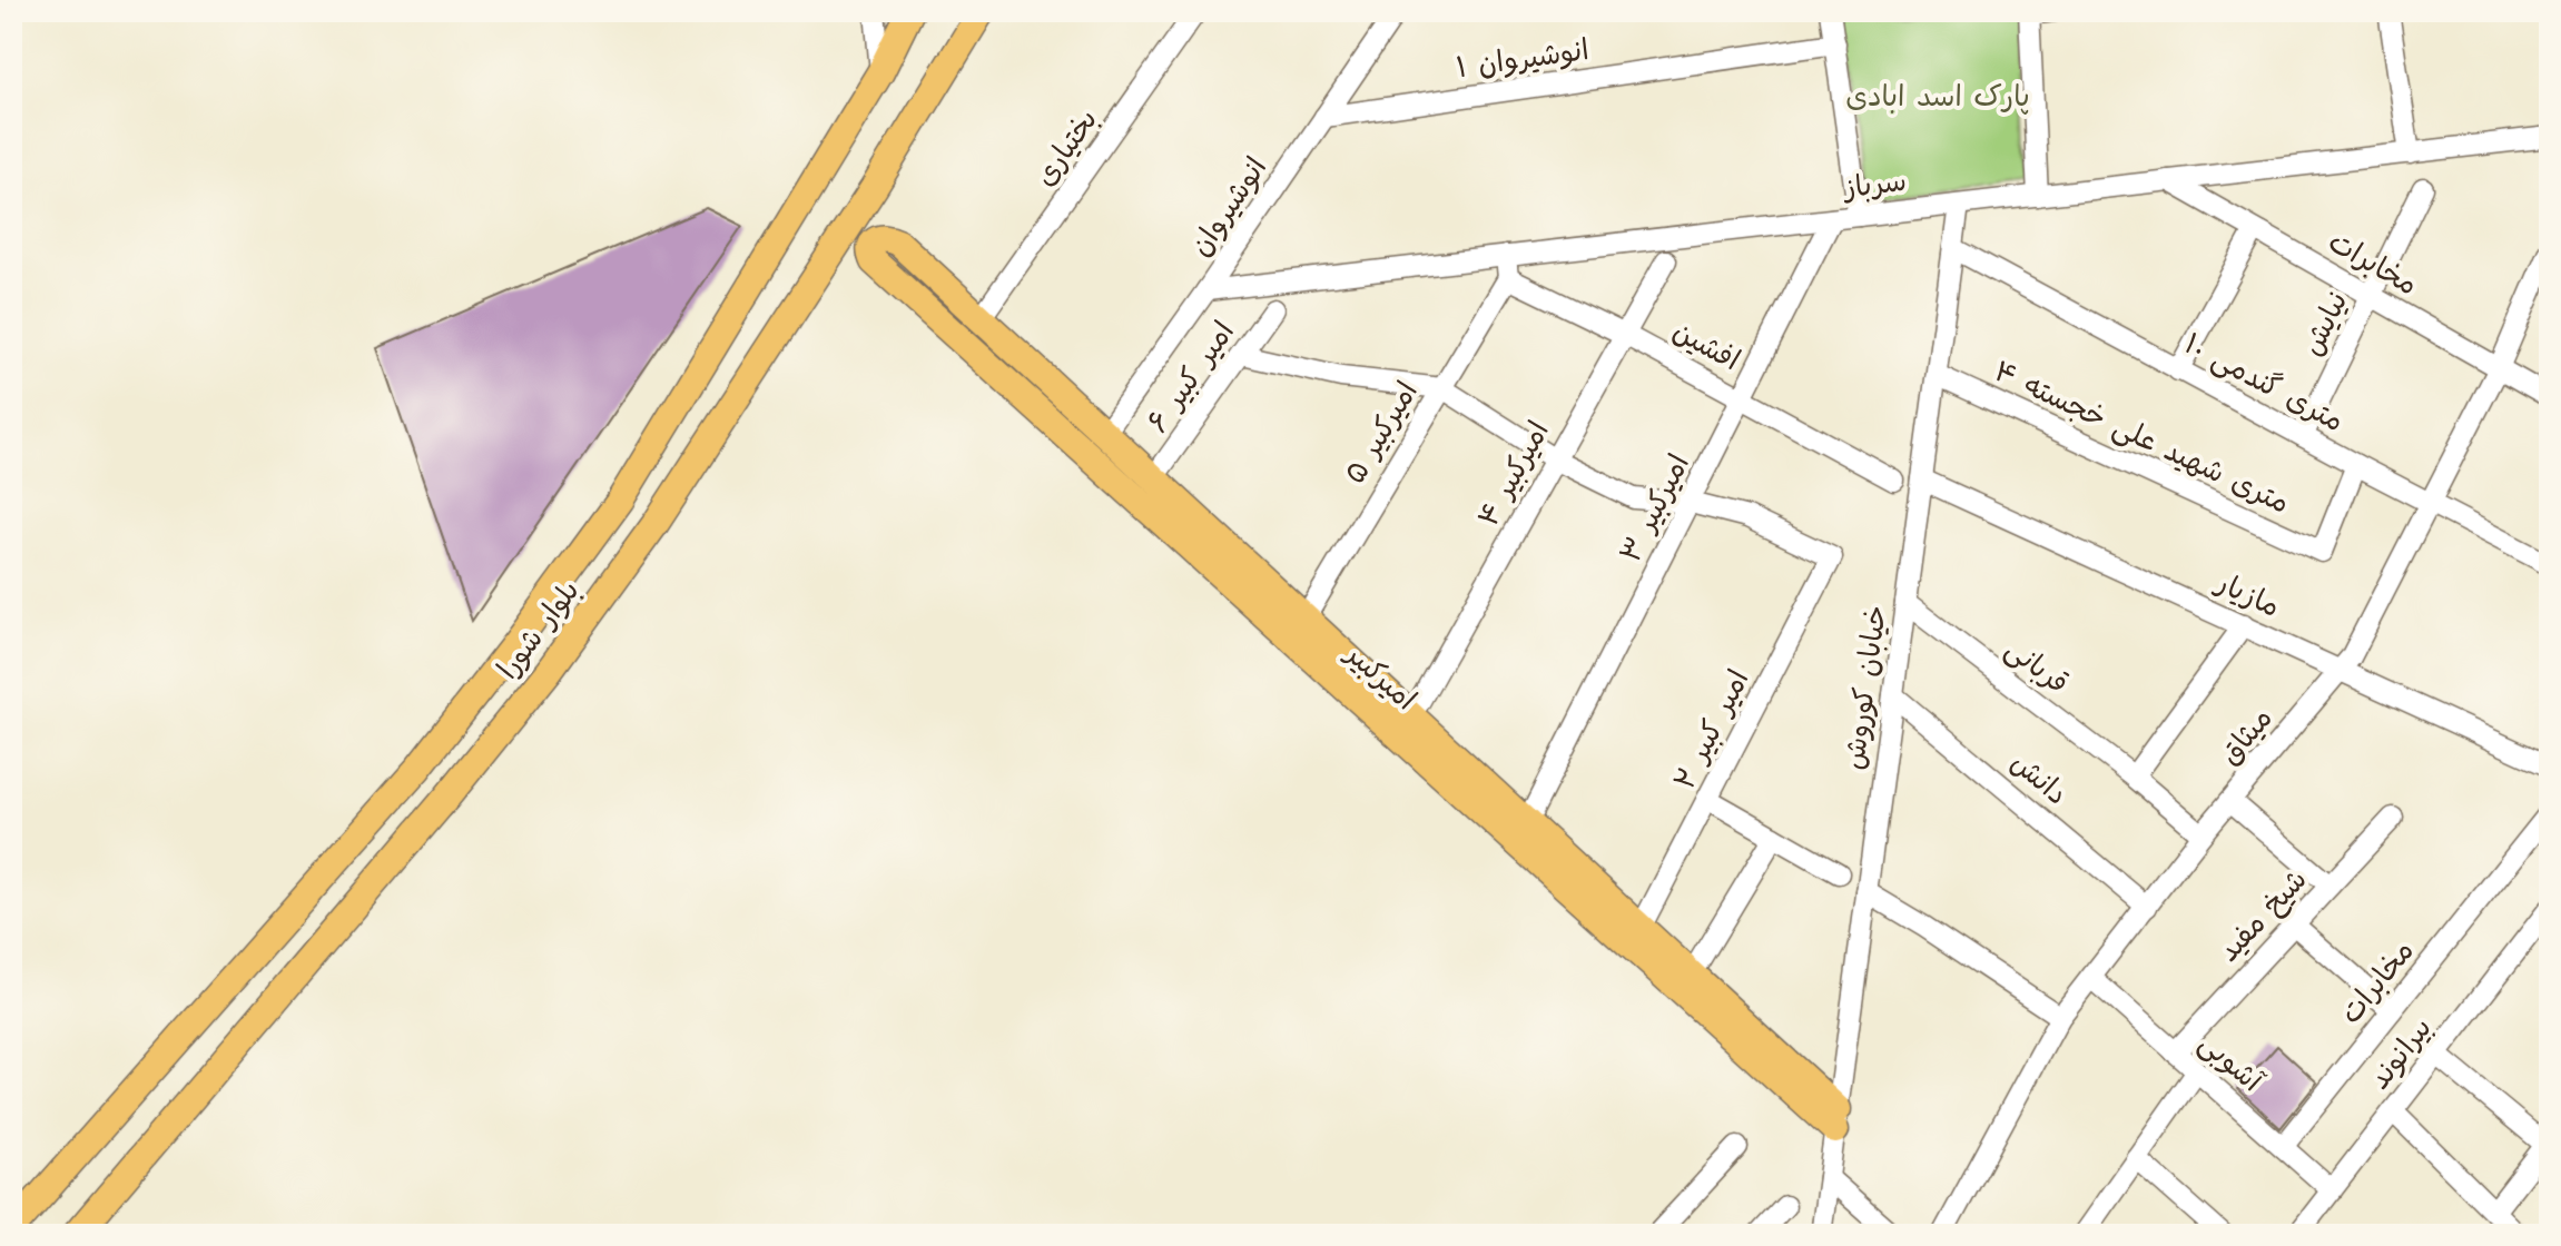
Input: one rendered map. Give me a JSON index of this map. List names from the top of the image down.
{
  "streets": {
    "main road": ["بلوار شورا", "امیرکبیر"],
    "street": [
      "انوشیروان ۱",
      "بختیاری",
      "سرباز",
      "انوشیروان",
      "مخابرات",
      "نیایش",
      "افشین",
      "امیر کبیر ۶",
      "۱۰ متری گندمی",
      "امیرکبیر ۵",
      "۴ متری شهید علی خجسته",
      "امیرکبیر ۴",
      "امیرکبیر ۳",
      "مازیار",
      "قربانی",
      "خیابان کوروش",
      "امیر کبیر ۲",
      "میثاق",
      "دانش",
      "شیخ مفید",
      "بیرانوند",
      "آشوبی"
    ]
  },
  "crossings": [
    ["انوشیروان ۱", "انوشیروان"],
    ["بختیاری", "امیرکبیر"],
    ["سرباز", "انوشیروان"],
    ["سرباز", "مخابرات"],
    ["سرباز", "امیرکبیر ۳"],
    ["سرباز", "خیابان کوروش"],
    ["انوشیروان", "امیرکبیر"],
    ["مخابرات", "نیایش"],
    ["مخابرات", "میثاق"],
    ["مخابرات", "آشوبی"],
    ["نیایش", "۱۰ متری گندمی"],
    ["افشین", "امیرکبیر ۵"],
    ["افشین", "امیرکبیر ۴"],
    ["افشین", "امیرکبیر ۳"],
    ["امیر کبیر ۶", "امیرکبیر"],
    ["۱۰ متری گندمی", "۴ متری شهید علی خجسته"],
    ["۱۰ متری گندمی", "خیابان کوروش"],
    ["۱۰ متری گندمی", "میثاق"],
    ["امیرکبیر ۵", "امیرکبیر"],
    ["۴ متری شهید علی خجسته", "خیابان کوروش"],
    ["امیرکبیر ۴", "امیرکبیر"],
    ["امیرکبیر ۳", "امیرکبیر"],
    ["امیرکبیر ۳", "امیر کبیر ۲"],
    ["مازیار", "خیابان کوروش"],
    ["مازیار", "میثاق"],
    ["قربانی", "خیابان کوروش"],
    ["قربانی", "میثاق"],
    ["امیرکبیر", "خیابان کوروش"],
    ["امیرکبیر", "امیر کبیر ۲"],
    ["خیابان کوروش", "دانش"],
    ["میثاق", "دانش"],
    ["میثاق", "آشوبی"],
    ["شیخ مفید", "آشوبی"],
    ["بیرانوند", "آشوبی"]
  ],
  "parks": ["پارک اسد ابادی"]
}
